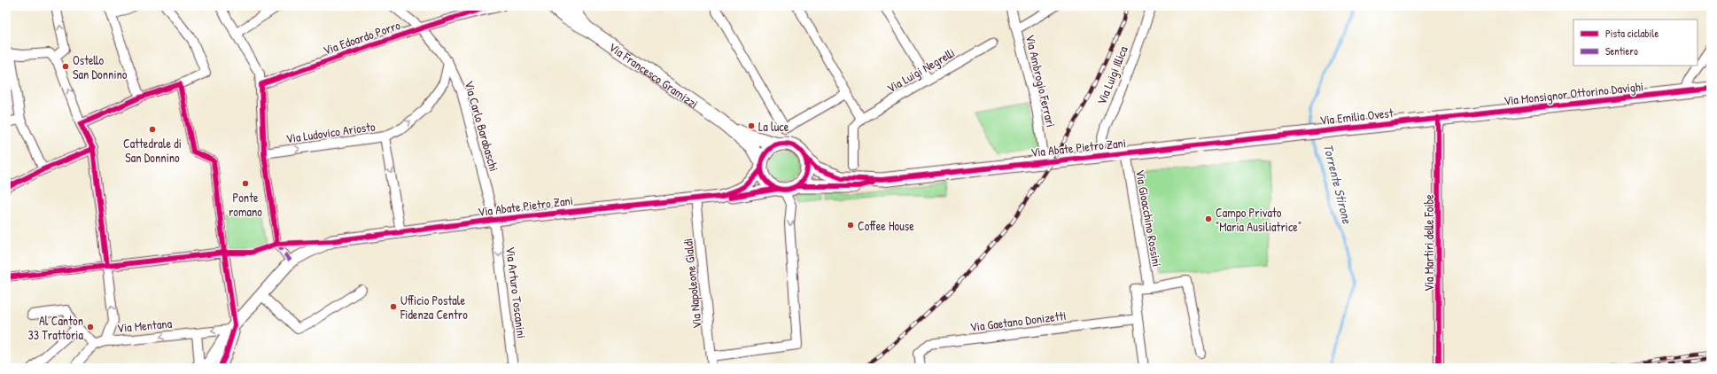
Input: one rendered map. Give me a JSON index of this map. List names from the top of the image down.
{
  "streets": {
    "main road": [
      "Via Francesco Gramizzi",
      "Via Monsignor Ottorino Davighi",
      "Via Emilia Ovest",
      "Via Abate Pietro Zani"
    ],
    "street": [
      "Via Edoardo Porro",
      "Via Luigi Negrelli",
      "Via Luigi Illica",
      "Via Ambrogio Ferrari",
      "Via Carlo Barabaschi",
      "Via Ludovico Ariosto",
      "Via Gioacchino Rossini",
      "Via Martiri delle Foibe",
      "Via Napoleone Gialdi",
      "Via Arturo Toscanini",
      "Via Gaetano Donizetti",
      "Via Mentana"
    ]
  },
  "crossings": [
    ["Via Edoardo Porro", "Via Carlo Barabaschi"],
    ["Via Francesco Gramizzi", "Via Abate Pietro Zani"],
    ["Via Luigi Illica", "Via Abate Pietro Zani"],
    ["Via Ambrogio Ferrari", "Via Abate Pietro Zani"],
    ["Via Monsignor Ottorino Davighi", "Via Emilia Ovest"],
    ["Via Monsignor Ottorino Davighi", "Via Martiri delle Foibe"],
    ["Via Emilia Ovest", "Via Abate Pietro Zani"],
    ["Via Emilia Ovest", "Via Martiri delle Foibe"],
    ["Via Carlo Barabaschi", "Via Ludovico Ariosto"],
    ["Via Carlo Barabaschi", "Via Abate Pietro Zani"],
    ["Via Carlo Barabaschi", "Via Arturo Toscanini"],
    ["Via Abate Pietro Zani", "Via Gioacchino Rossini"],
    ["Via Abate Pietro Zani", "Via Napoleone Gialdi"],
    ["Via Abate Pietro Zani", "Via Arturo Toscanini"]
  ],
  "one_way": ["Via Ludovico Ariosto", "Via Arturo Toscanini"],
  "water": ["Torrente Stirone"],
  "places": [
    "Ostello San Donnino",
    "La luce",
    "Cattedrale di San Donnino",
    "Ponte romano",
    "Campo Privato \"Maria Ausiliatrice\"",
    "Coffee House",
    "Ufficio Postale Fidenza Centro",
    "Al Canton 33 Trattoria"
  ],
  "legend": ["Pista ciclabile", "Sentiero"]
}
